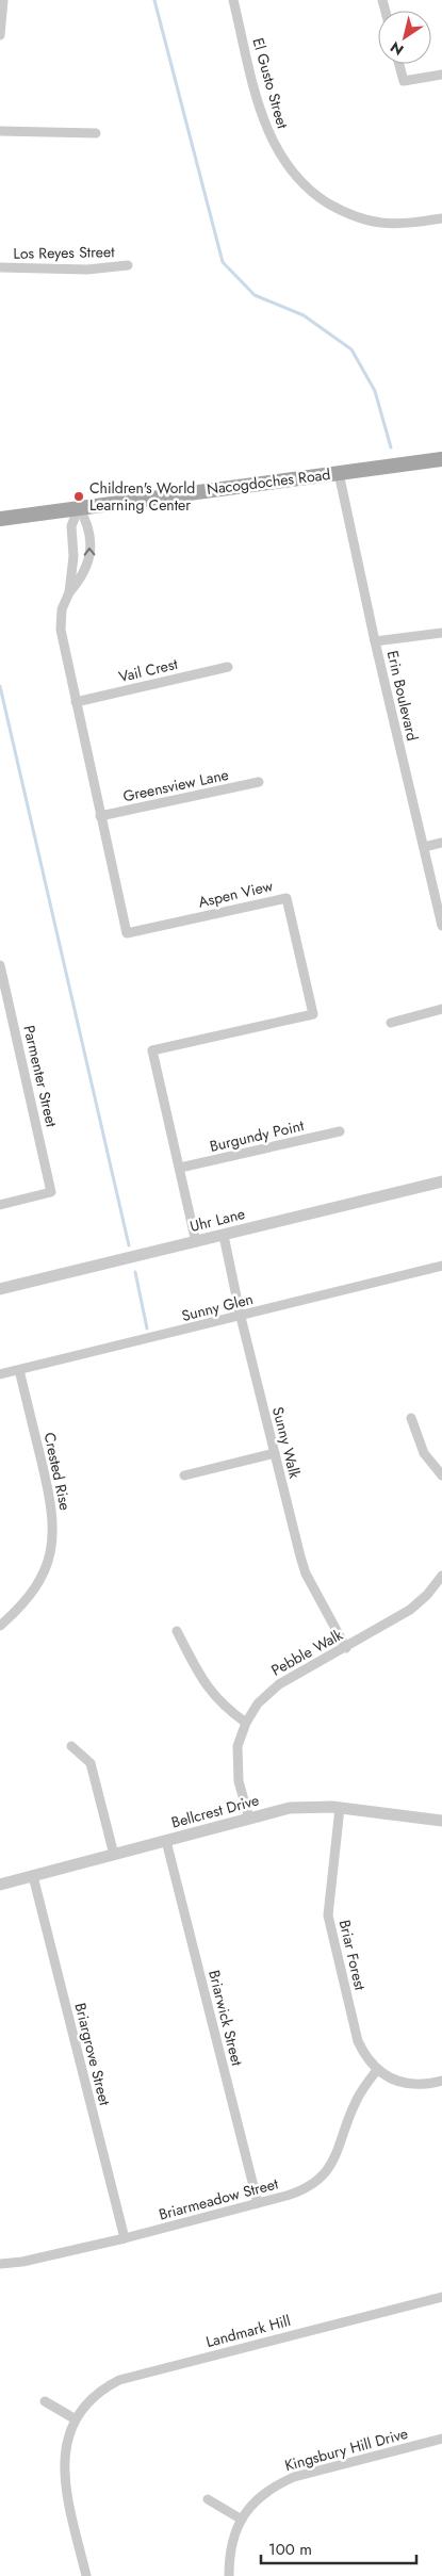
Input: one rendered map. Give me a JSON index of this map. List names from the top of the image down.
{
  "streets": {
    "main road": ["Nacogdoches Road"],
    "street": [
      "El Gusto Street",
      "Los Reyes Street",
      "Vail Crest",
      "Erin Boulevard",
      "Greensview Lane",
      "Aspen View",
      "Parmenter Street",
      "Burgundy Point",
      "Uhr Lane",
      "Sunny Glen",
      "Sunny Walk",
      "Crested Rise",
      "Pebble Walk",
      "Bellcrest Drive",
      "Briar Forest",
      "Briarwick Street",
      "Briargrove Street",
      "Briarmeadow Street",
      "Landmark Hill",
      "Kingsbury Hill Drive"
    ]
  },
  "crossings": [
    ["Nacogdoches Road", "Erin Boulevard"],
    ["Nacogdoches Road", "Aspen View"],
    ["Vail Crest", "Aspen View"],
    ["Greensview Lane", "Aspen View"],
    ["Aspen View", "Burgundy Point"],
    ["Aspen View", "Uhr Lane"],
    ["Uhr Lane", "Sunny Walk"],
    ["Sunny Glen", "Sunny Walk"],
    ["Sunny Glen", "Crested Rise"],
    ["Sunny Walk", "Pebble Walk"],
    ["Pebble Walk", "Bellcrest Drive"],
    ["Bellcrest Drive", "Briar Forest"],
    ["Bellcrest Drive", "Briarwick Street"],
    ["Bellcrest Drive", "Briargrove Street"],
    ["Briar Forest", "Briarmeadow Street"],
    ["Briarwick Street", "Briarmeadow Street"],
    ["Briargrove Street", "Briarmeadow Street"]
  ],
  "places": ["Children's World Learning Center"],
  "scale_bar": "100 m",
  "north": "bottom left"
}
